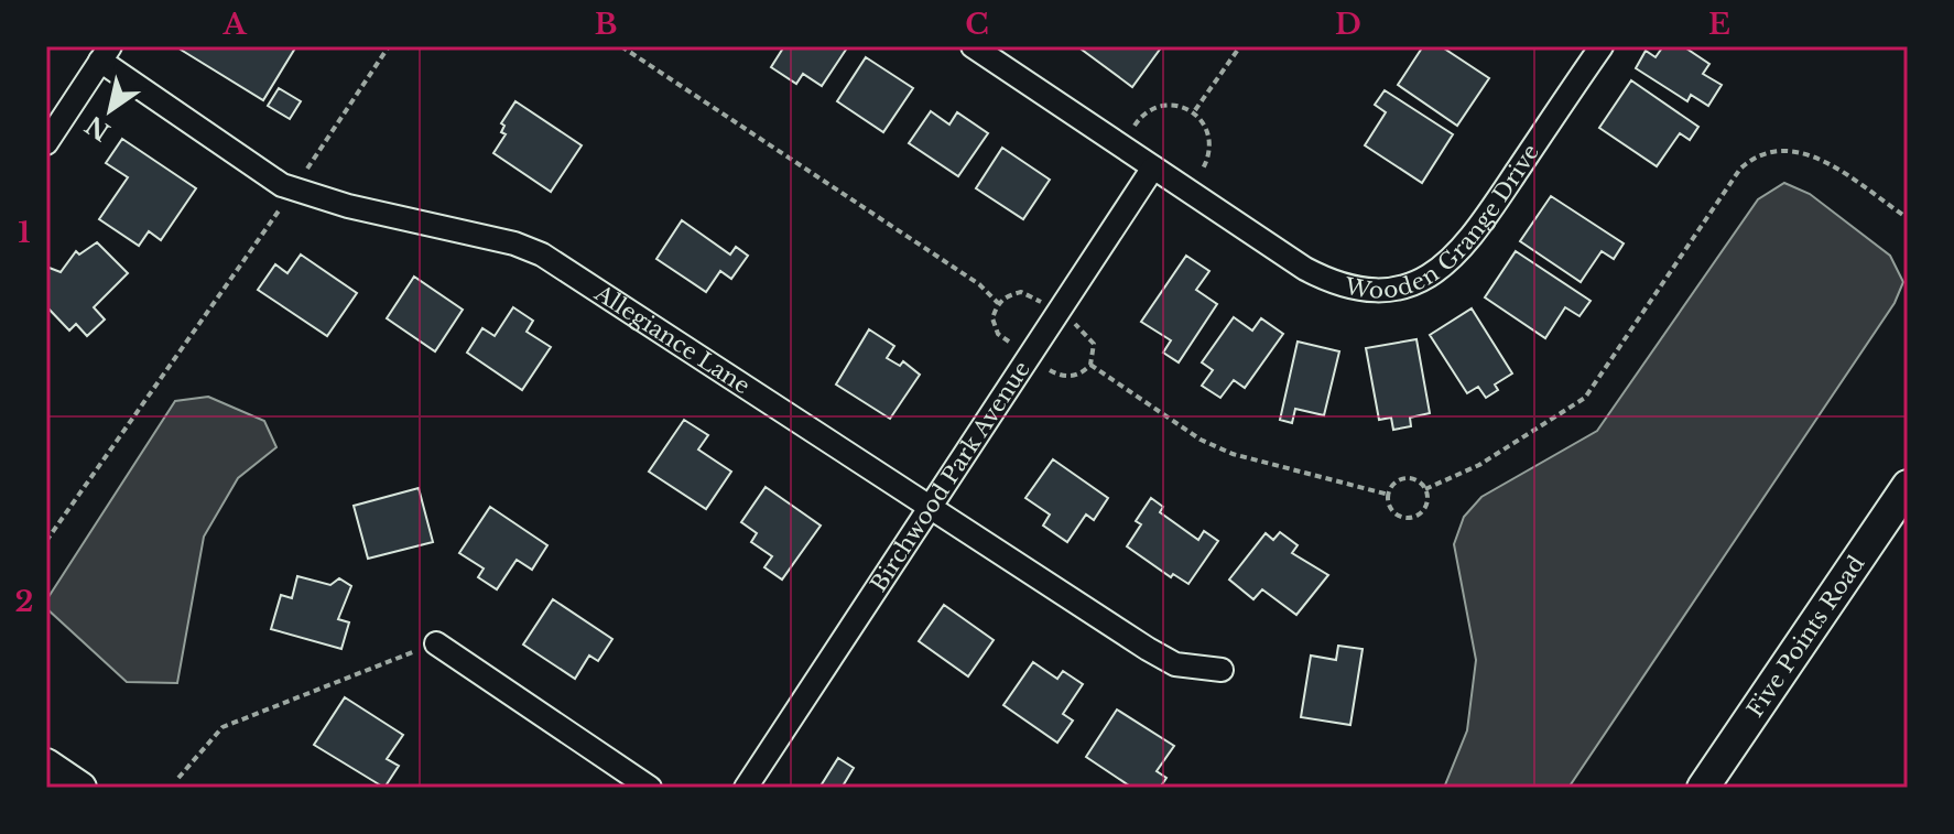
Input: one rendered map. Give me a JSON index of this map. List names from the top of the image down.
{
  "streets": {
    "street": [
      "Wooden Grange Drive",
      "Allegiance Lane",
      "Birchwood Park Avenue",
      "Five Points Road"
    ]
  },
  "crossings": [
    ["Wooden Grange Drive", "Birchwood Park Avenue"],
    ["Allegiance Lane", "Birchwood Park Avenue"]
  ],
  "north": "bottom left",
  "grid": {
    "columns": [
      "A",
      "B",
      "C",
      "D",
      "E"
    ],
    "rows": ["1", "2"]
  }
}
